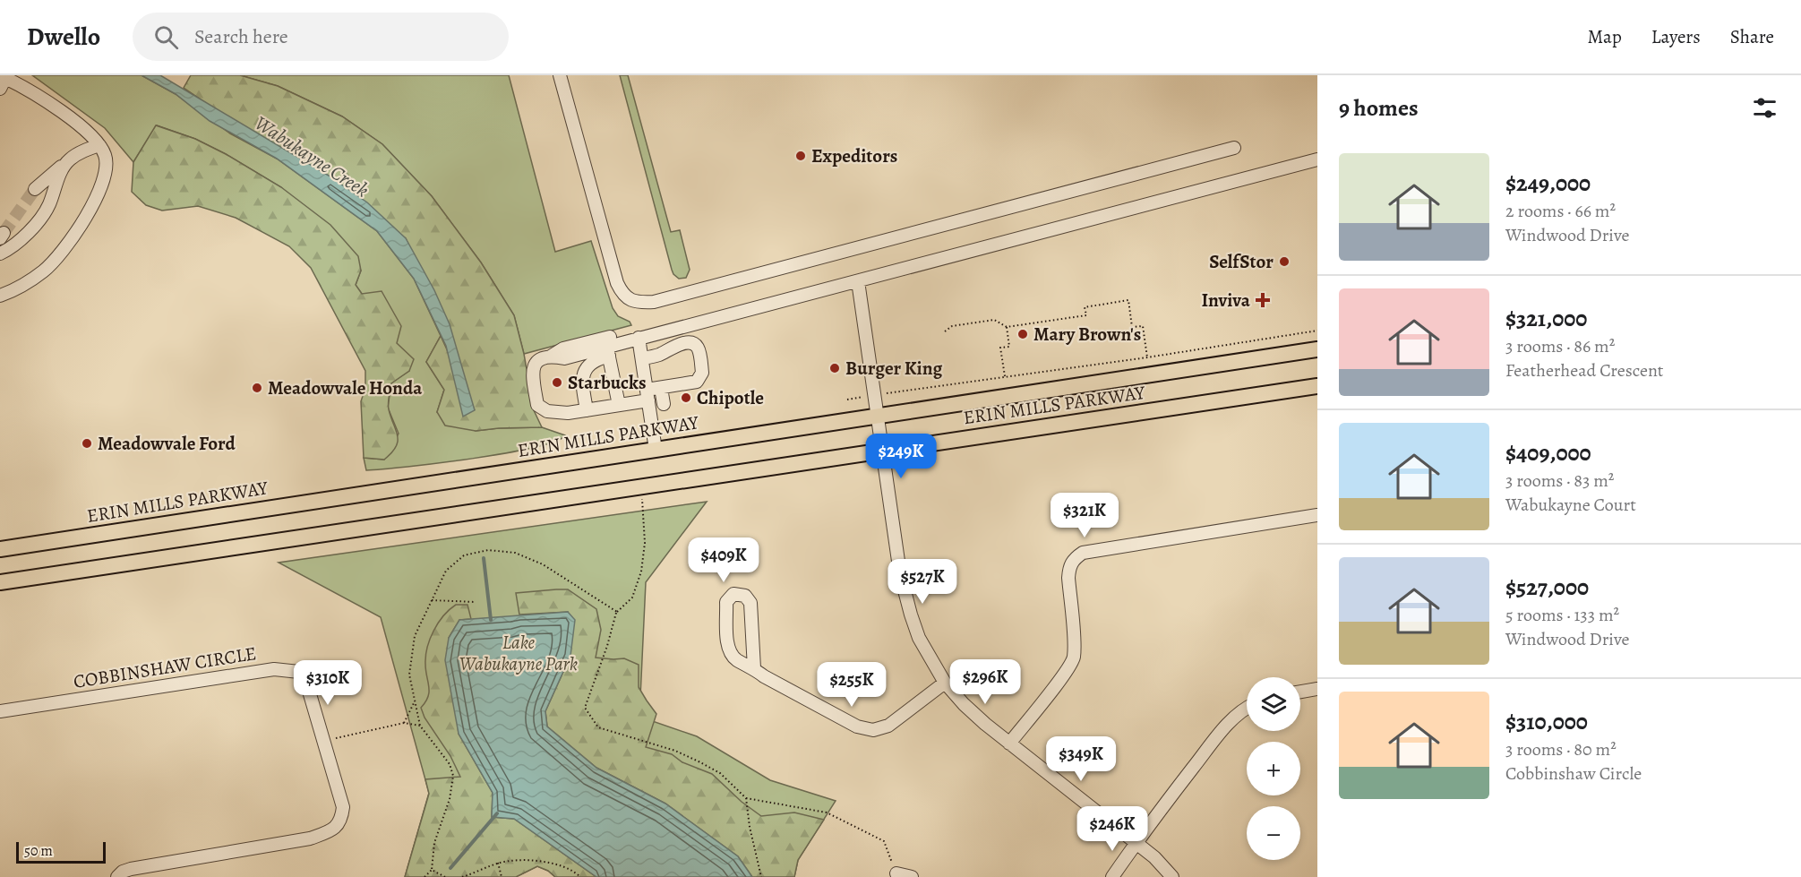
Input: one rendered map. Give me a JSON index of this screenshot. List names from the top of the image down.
{
  "streets": {
    "main road": ["ERIN MILLS PARKWAY"],
    "street": ["COBBINSHAW CIRCLE"]
  },
  "water": ["Wabukayne Creek"],
  "parks": ["Lake Wabukayne Park"],
  "places": {
    "other": [
      "Expeditors",
      "SelfStor",
      "Mary Brown's",
      "Burger King",
      "Starbucks",
      "Meadowvale Honda",
      "Chipotle",
      "Meadowvale Ford"
    ],
    "health": ["Inviva"]
  },
  "scale_bar": "50 m",
  "page": {
    "header": "Dwello",
    "search": "Search here",
    "nav": ["Map", "Layers", "Share"],
    "heading": "9 homes",
    "list": [
      {
        "name": "$249,000",
        "note": "2 rooms · 66 m² · Windwood Drive"
      },
      {
        "name": "$321,000",
        "note": "3 rooms · 86 m² · Featherhead Crescent"
      },
      {
        "name": "$409,000",
        "note": "3 rooms · 83 m² · Wabukayne Court"
      },
      {
        "name": "$527,000",
        "note": "5 rooms · 133 m² · Windwood Drive"
      },
      {
        "name": "$310,000",
        "note": "3 rooms · 80 m² · Cobbinshaw Circle"
      }
    ],
    "price": [
      "$249K",
      "$321K",
      "$409K",
      "$527K",
      "$296K",
      "$310K",
      "$255K",
      "$349K",
      "$246K"
    ],
    "map_buttons": ["+", "−"],
    "scale": "50 m"
  }
}
